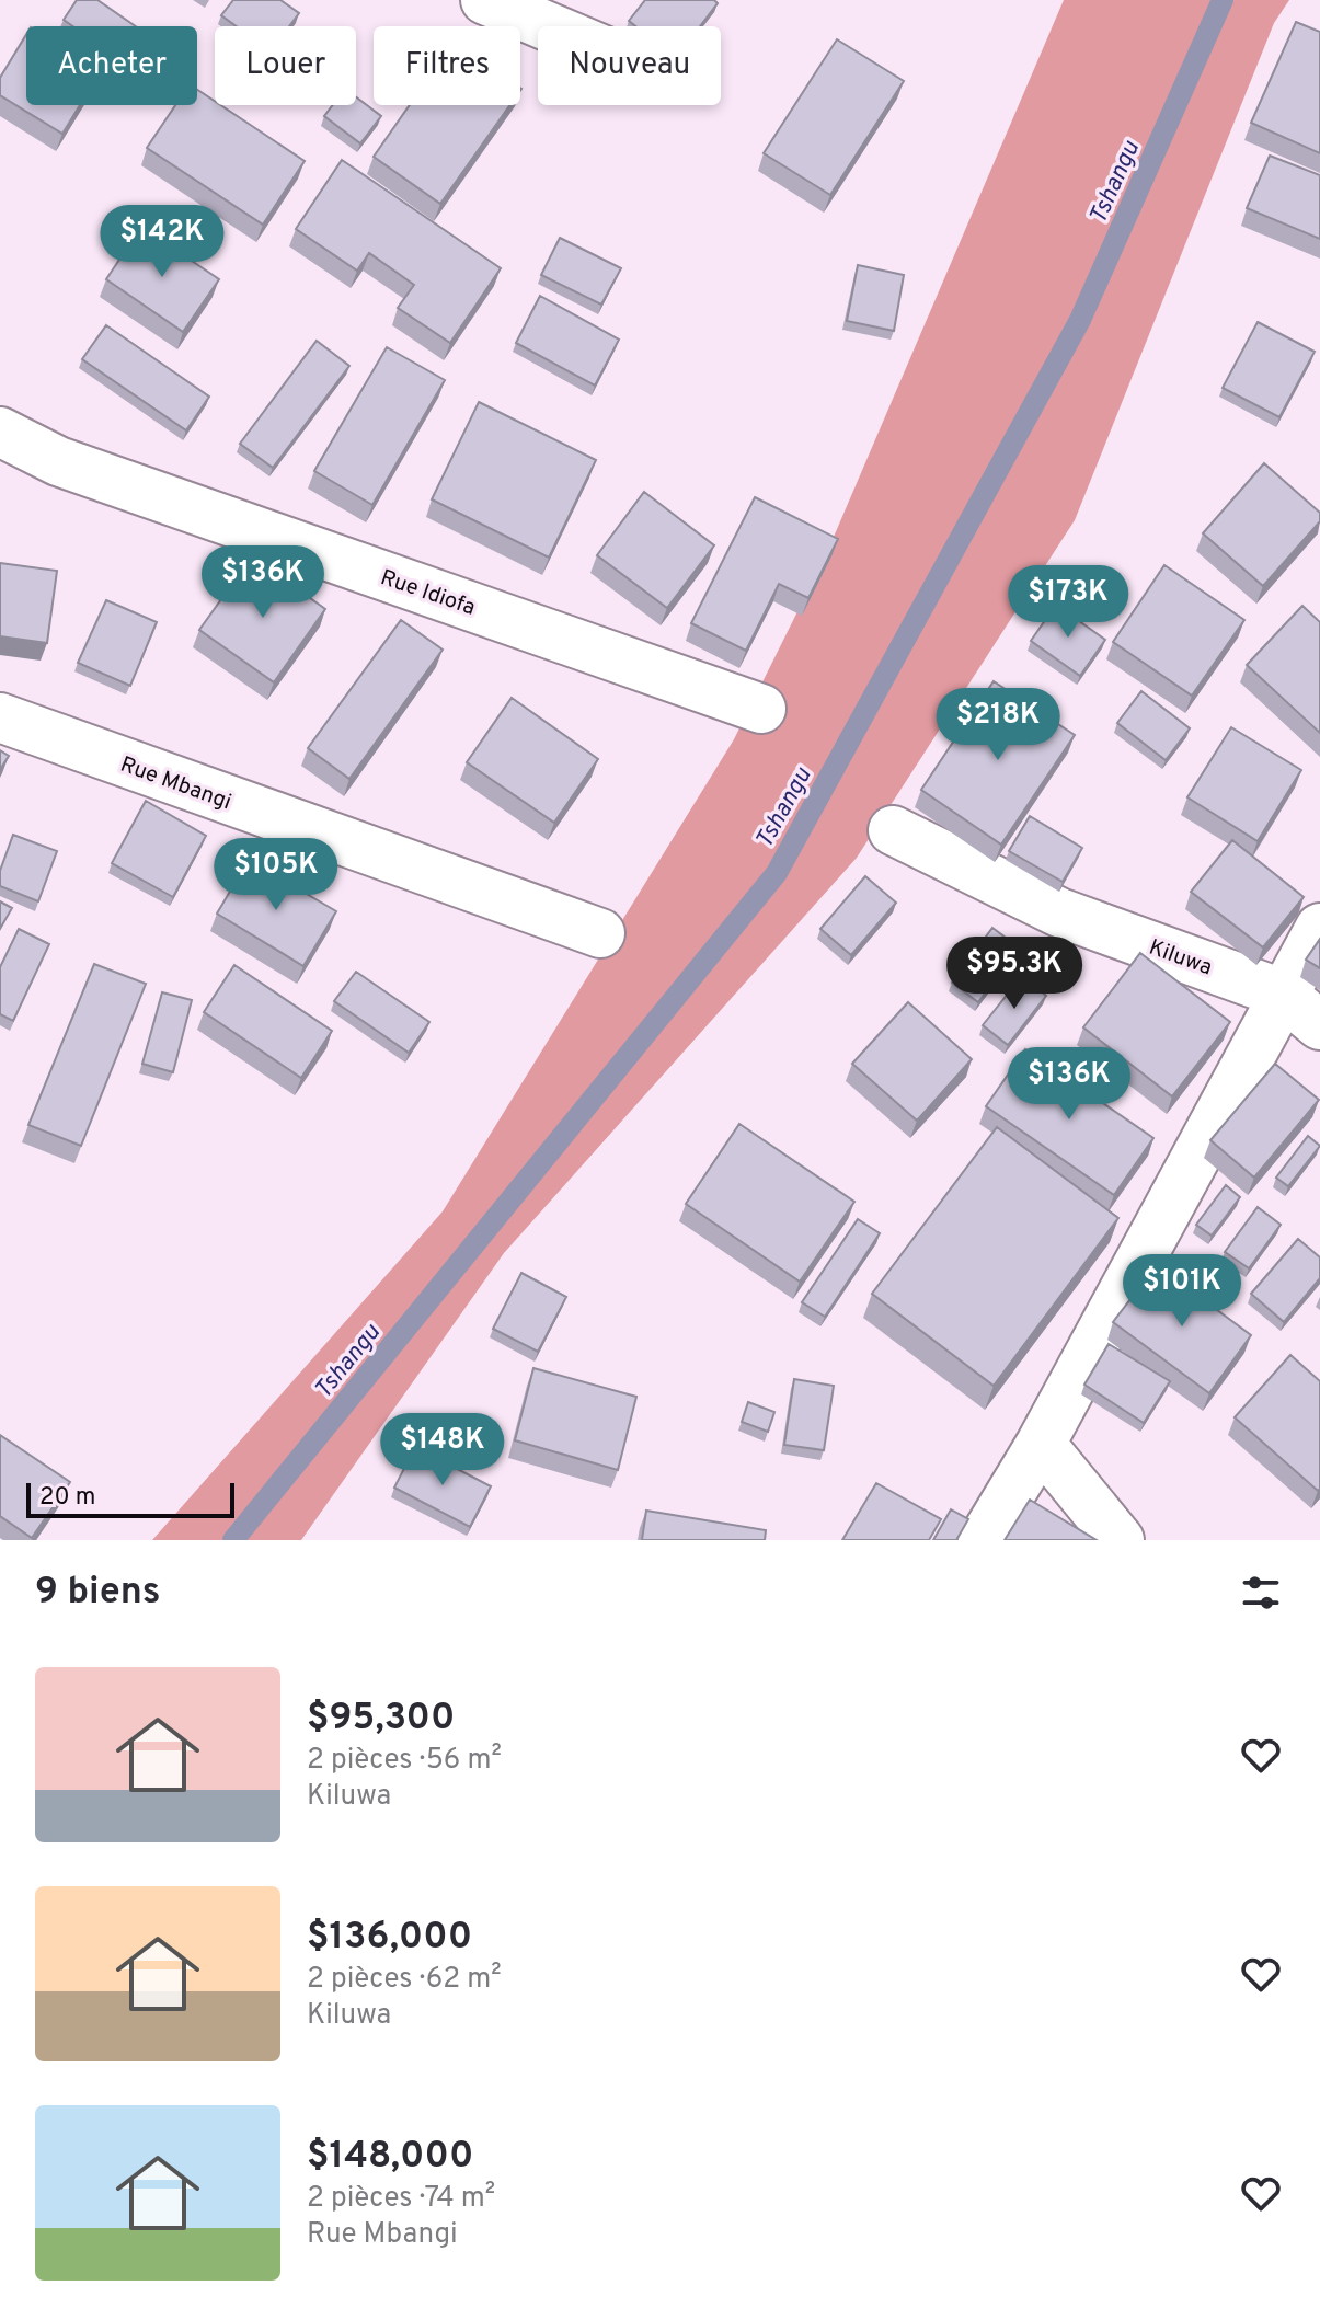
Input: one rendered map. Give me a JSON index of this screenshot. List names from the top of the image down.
{
  "streets": {
    "street": ["Rue Idiofa", "Rue Mbangi", "Kiluwa"]
  },
  "water": ["Tshangu"],
  "scale_bar": "20 m",
  "page": {
    "chip": [
      "Acheter",
      "Louer",
      "Filtres",
      "Nouveau"
    ],
    "price": [
      "$142K",
      "$136K",
      "$173K",
      "$218K",
      "$105K",
      "$95.3K",
      "$136K",
      "$101K",
      "$148K"
    ],
    "scale": "20 m",
    "heading": "9 biens",
    "list": [
      {
        "name": "$95,300",
        "note": "2 pièces · 56 m² · Kiluwa"
      },
      {
        "name": "$136,000",
        "note": "2 pièces · 62 m² · Kiluwa"
      },
      {
        "name": "$148,000",
        "note": "2 pièces · 74 m² · Rue Mbangi"
      }
    ]
  }
}
